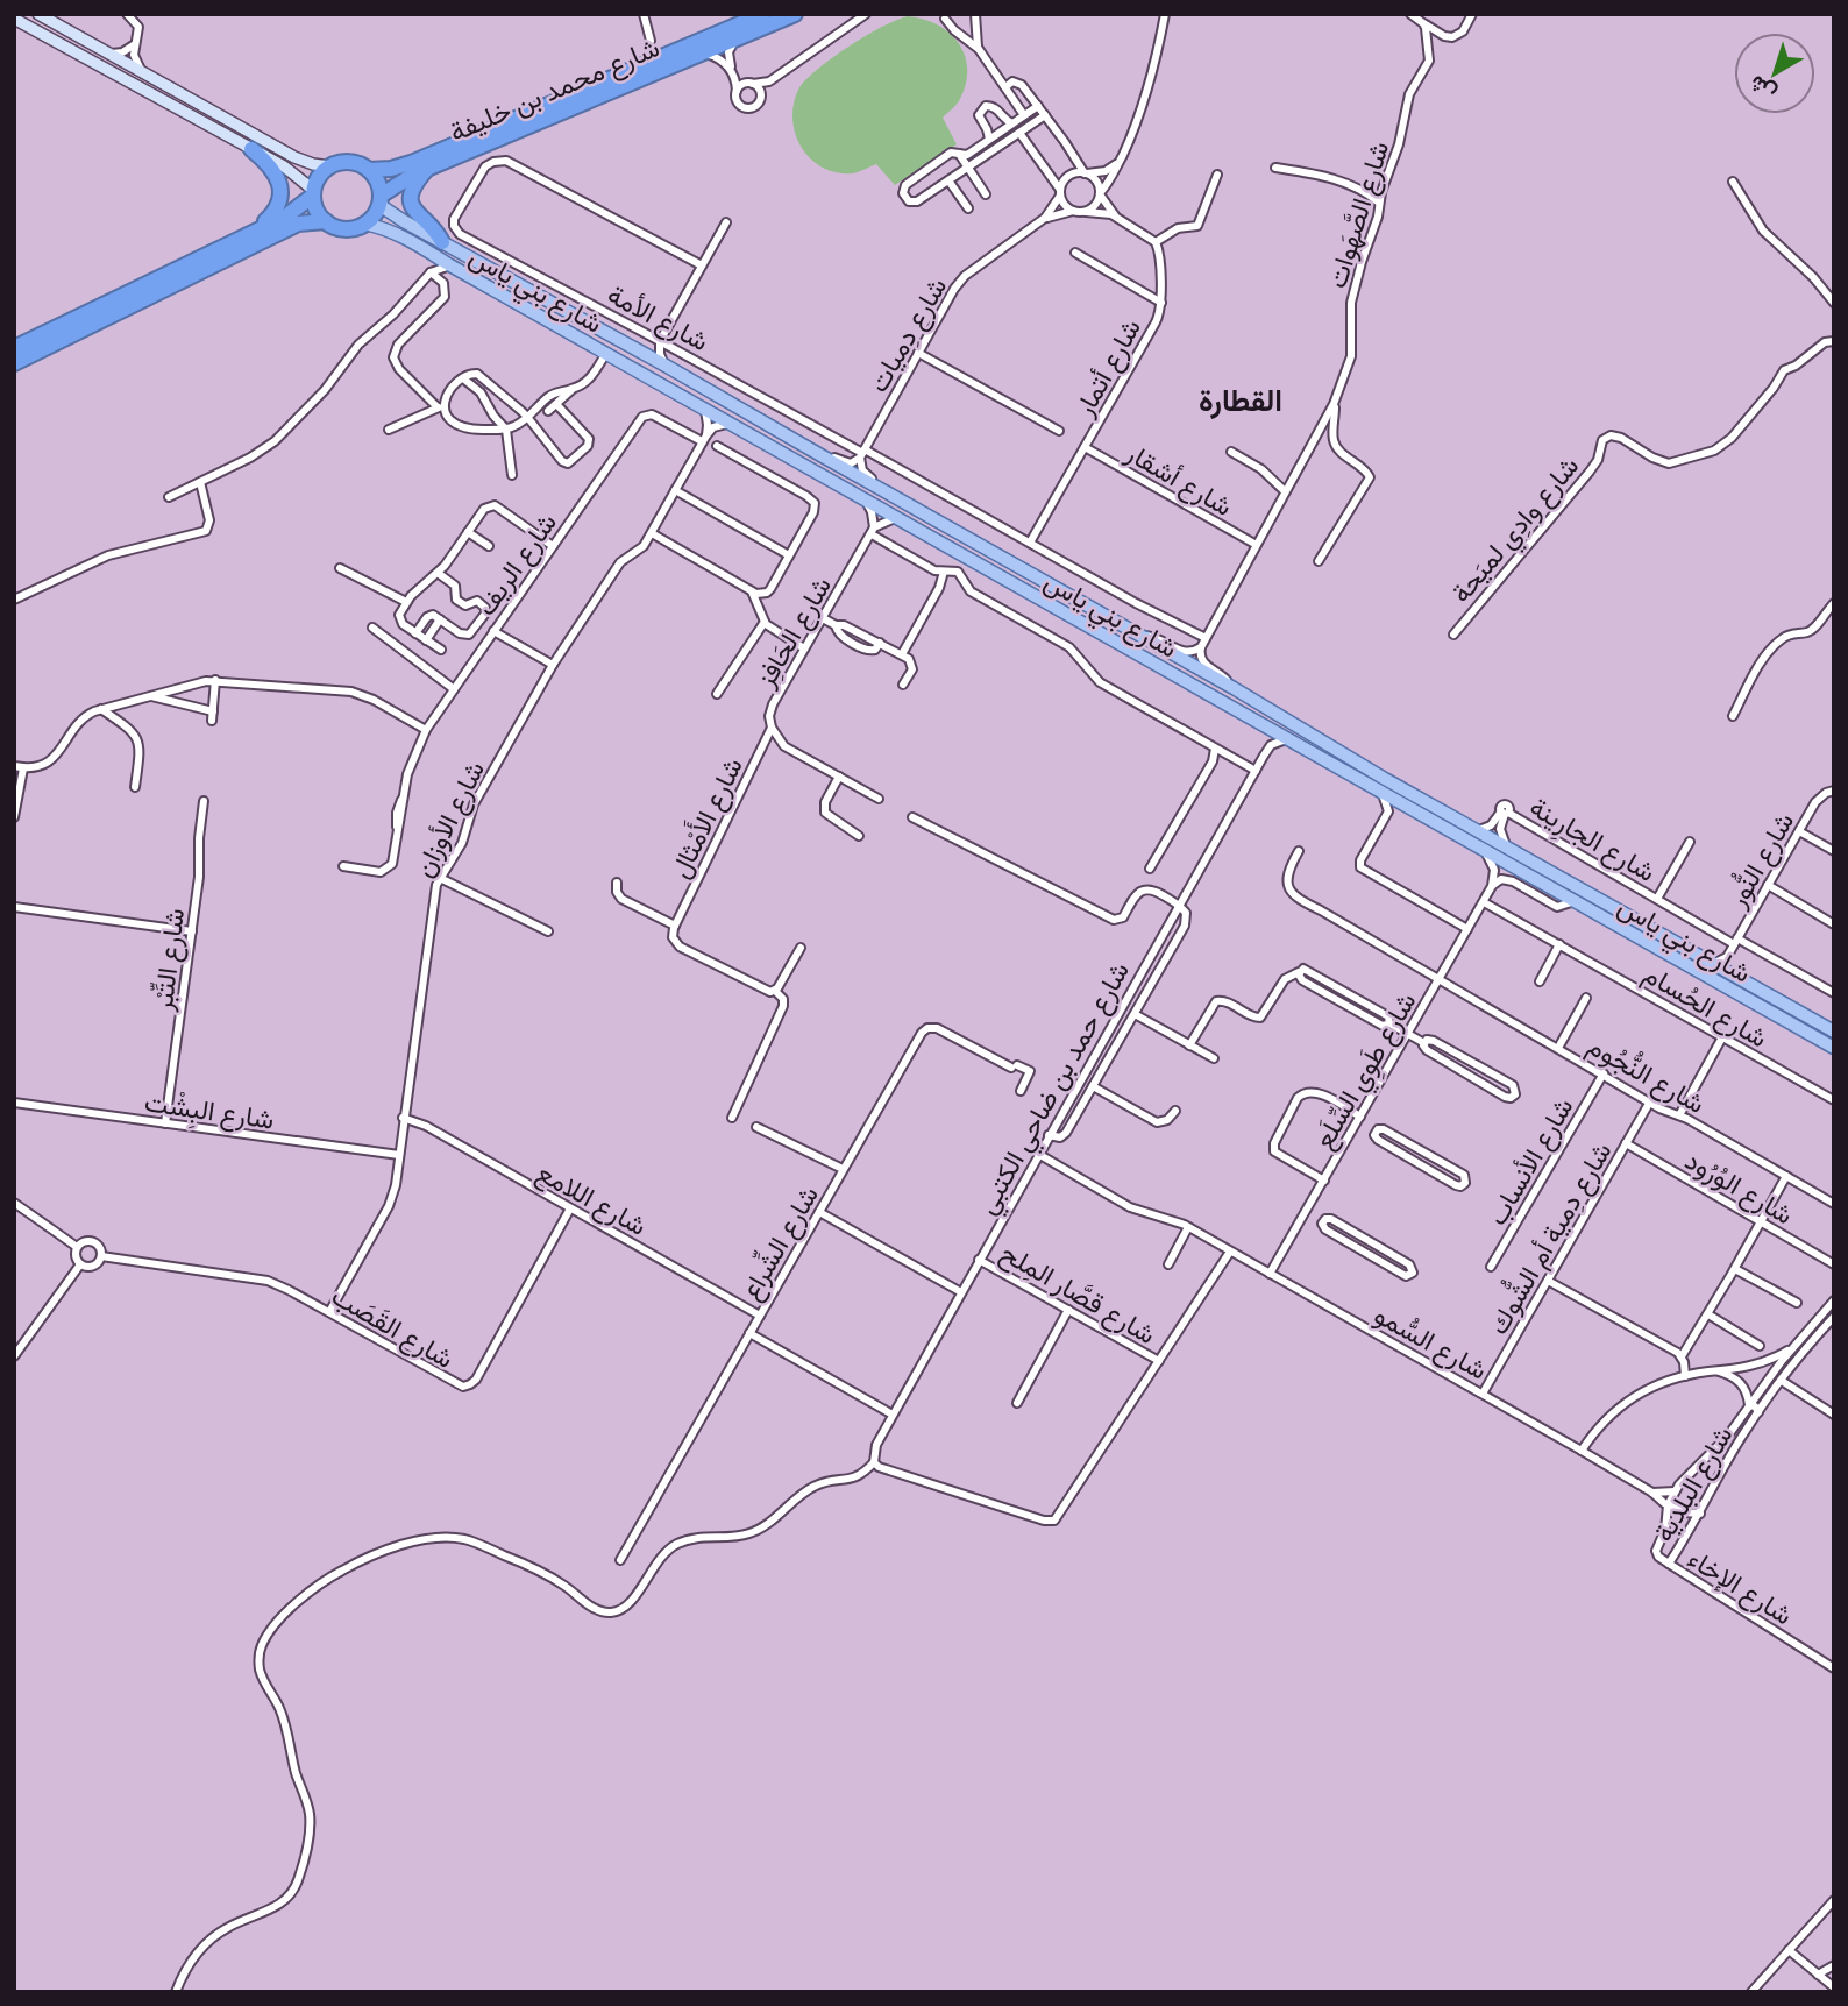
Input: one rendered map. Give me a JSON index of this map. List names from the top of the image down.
{
  "streets": {
    "highway": ["شارع محمد بن خليفة"],
    "main road": ["شارع بني ياس"],
    "street": [
      "شارع الصَّهَوات",
      "شارع الأمة",
      "شارع دِميات",
      "شارع أتمار",
      "شارع أشقار",
      "شارع وادِي لميَحة",
      "شارع الريف",
      "شارع الحَافِز",
      "شارع الأَمْثال",
      "شارع الأوزان",
      "شارع الجارِينة",
      "شارع النُّور",
      "شارع التِّبْر",
      "شارع الحُسام",
      "شارع طَوِي السِّلَع",
      "شارع النُّجُوم",
      "شارع حمد بن ضاحي الكتبي",
      "شارع البِشْت",
      "شارع الأنساب",
      "شارع الوُرُود",
      "شارع اللامع",
      "شارع دِمية أم الشُّوك",
      "شارع الشِّراع",
      "شارع قصَّار المِلح",
      "شارع القَصَب",
      "شارع السُّمو",
      "شارع البلدية",
      "شارع الإخاء"
    ]
  },
  "crossings": [
    ["شارع محمد بن خليفة", "شارع بني ياس"],
    ["شارع الصَّهَوات", "شارع الأمة"],
    ["شارع الصَّهَوات", "شارع أشقار"],
    ["شارع بني ياس", "شارع النُّور"],
    ["شارع الأمة", "شارع دِميات"],
    ["شارع الأمة", "شارع أتمار"],
    ["شارع أتمار", "شارع أشقار"],
    ["شارع الريف", "شارع الأوزان"],
    ["شارع الحَافِز", "شارع الأَمْثال"],
    ["شارع الأوزان", "شارع البِشْت"],
    ["شارع الأوزان", "شارع اللامع"],
    ["شارع الأوزان", "شارع القَصَب"],
    ["شارع الجارِينة", "شارع النُّور"],
    ["شارع التِّبْر", "شارع البِشْت"],
    ["شارع الحُسام", "شارع طَوِي السِّلَع"],
    ["شارع طَوِي السِّلَع", "شارع النُّجُوم"],
    ["شارع طَوِي السِّلَع", "شارع السُّمو"],
    ["شارع النُّجُوم", "شارع الأنساب"],
    ["شارع النُّجُوم", "شارع دِمية أم الشُّوك"],
    ["شارع حمد بن ضاحي الكتبي", "شارع قصَّار المِلح"],
    ["شارع حمد بن ضاحي الكتبي", "شارع السُّمو"],
    ["شارع الوُرُود", "شارع دِمية أم الشُّوك"],
    ["شارع اللامع", "شارع الشِّراع"],
    ["شارع اللامع", "شارع القَصَب"],
    ["شارع دِمية أم الشُّوك", "شارع السُّمو"],
    ["شارع السُّمو", "شارع البلدية"],
    ["شارع البلدية", "شارع الإخاء"]
  ],
  "districts": ["القطارة"],
  "north": "bottom left"
}
